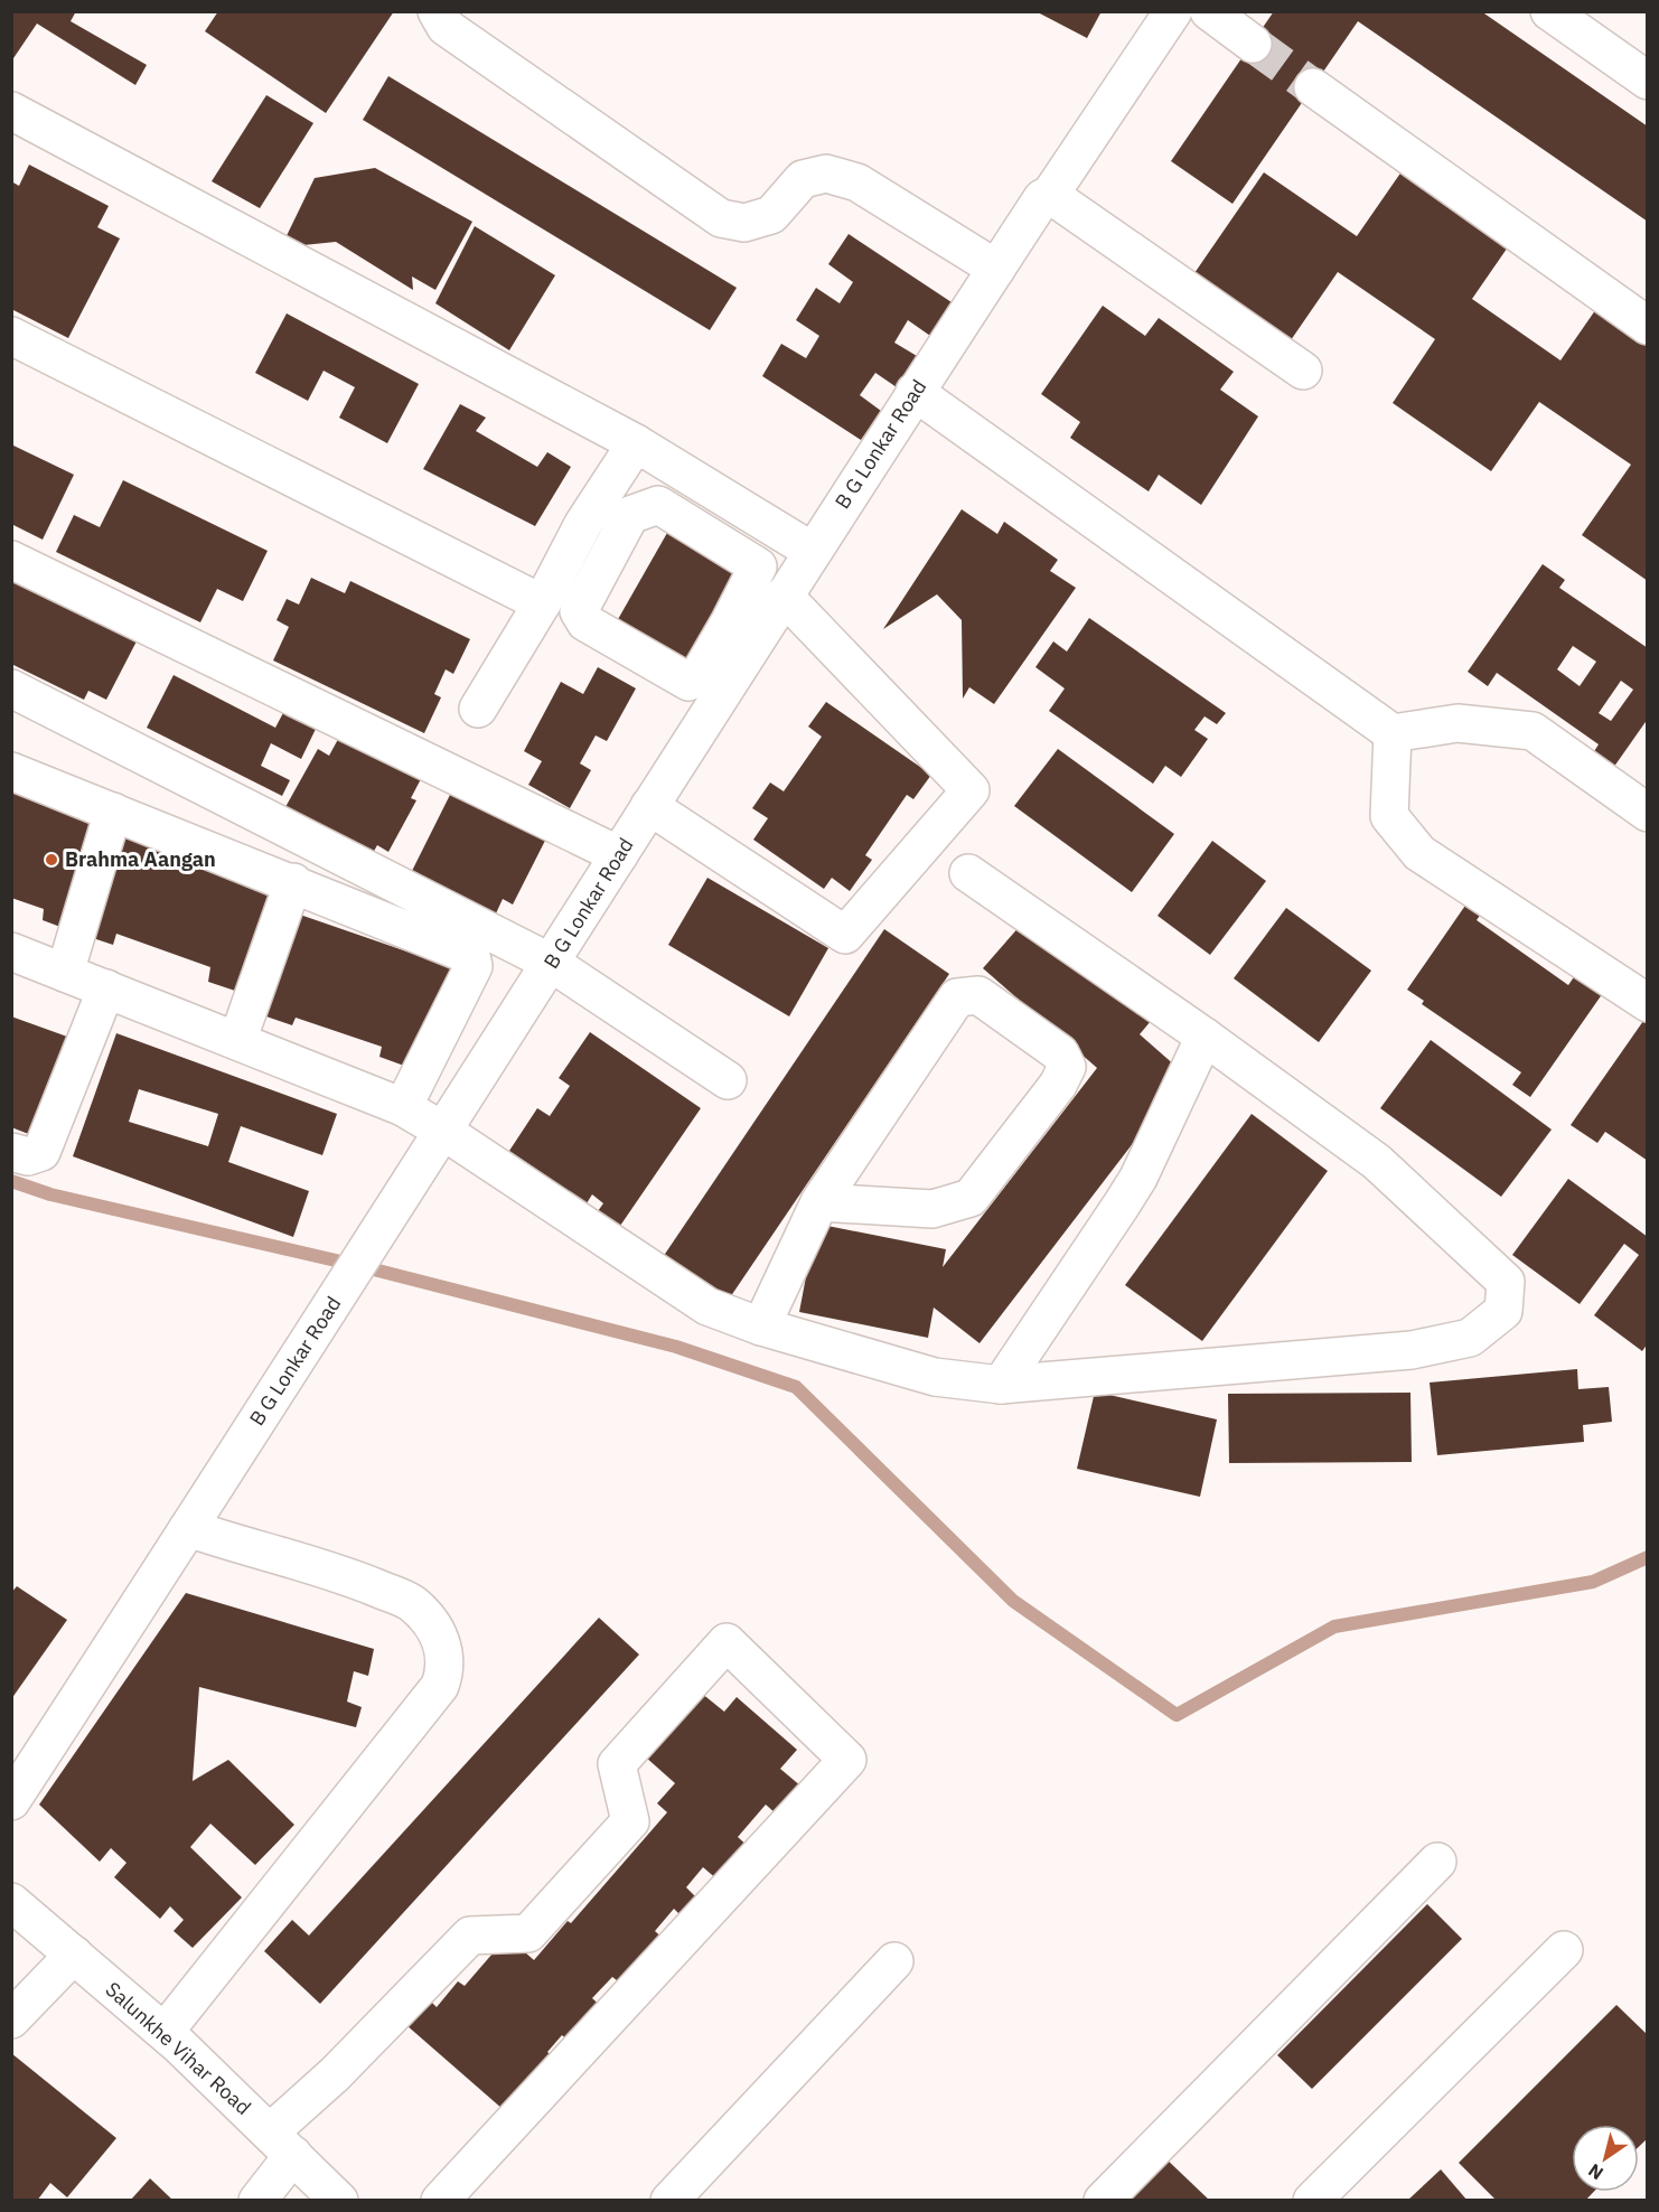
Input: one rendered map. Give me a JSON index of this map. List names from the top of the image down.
{
  "streets": {
    "street": ["B G Lonkar Road", "Salunkhe Vihar Road"]
  },
  "places": ["Brahma Aangan"],
  "north": "bottom left"
}
